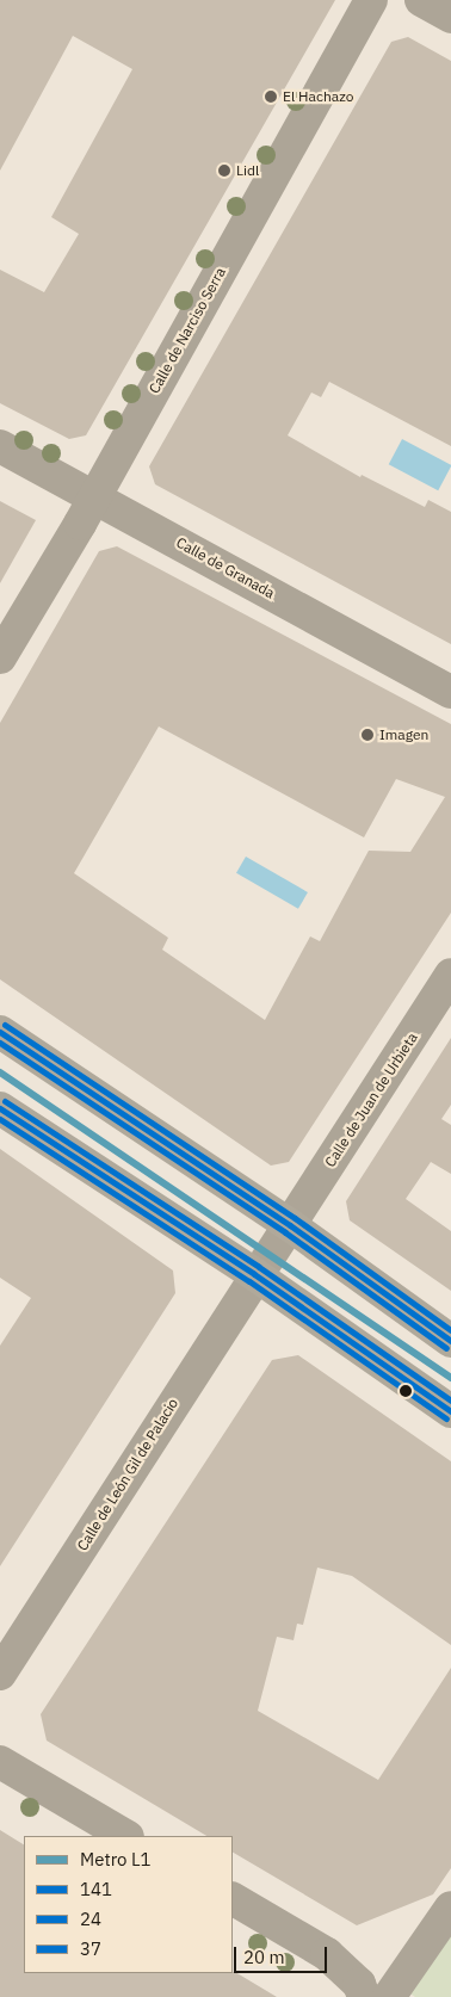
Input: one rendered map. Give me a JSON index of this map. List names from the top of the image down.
{
  "streets": {
    "street": [
      "Calle de Narciso Serra",
      "Calle de Granada",
      "Calle de Juan de Urbieta",
      "Calle de León Gil de Palacio"
    ]
  },
  "crossings": [
    ["Calle de Narciso Serra", "Calle de Granada"],
    ["Calle de Juan de Urbieta", "Calle de León Gil de Palacio"]
  ],
  "places": ["El Hachazo", "Lidl", "Imagen"],
  "lines": [
    "transit line 37",
    "transit line 141",
    "transit line 24",
    "metro line L1"
  ],
  "legend": [
    "Metro L1",
    "141",
    "24",
    "37"
  ],
  "scale_bar": "20 m"
}
